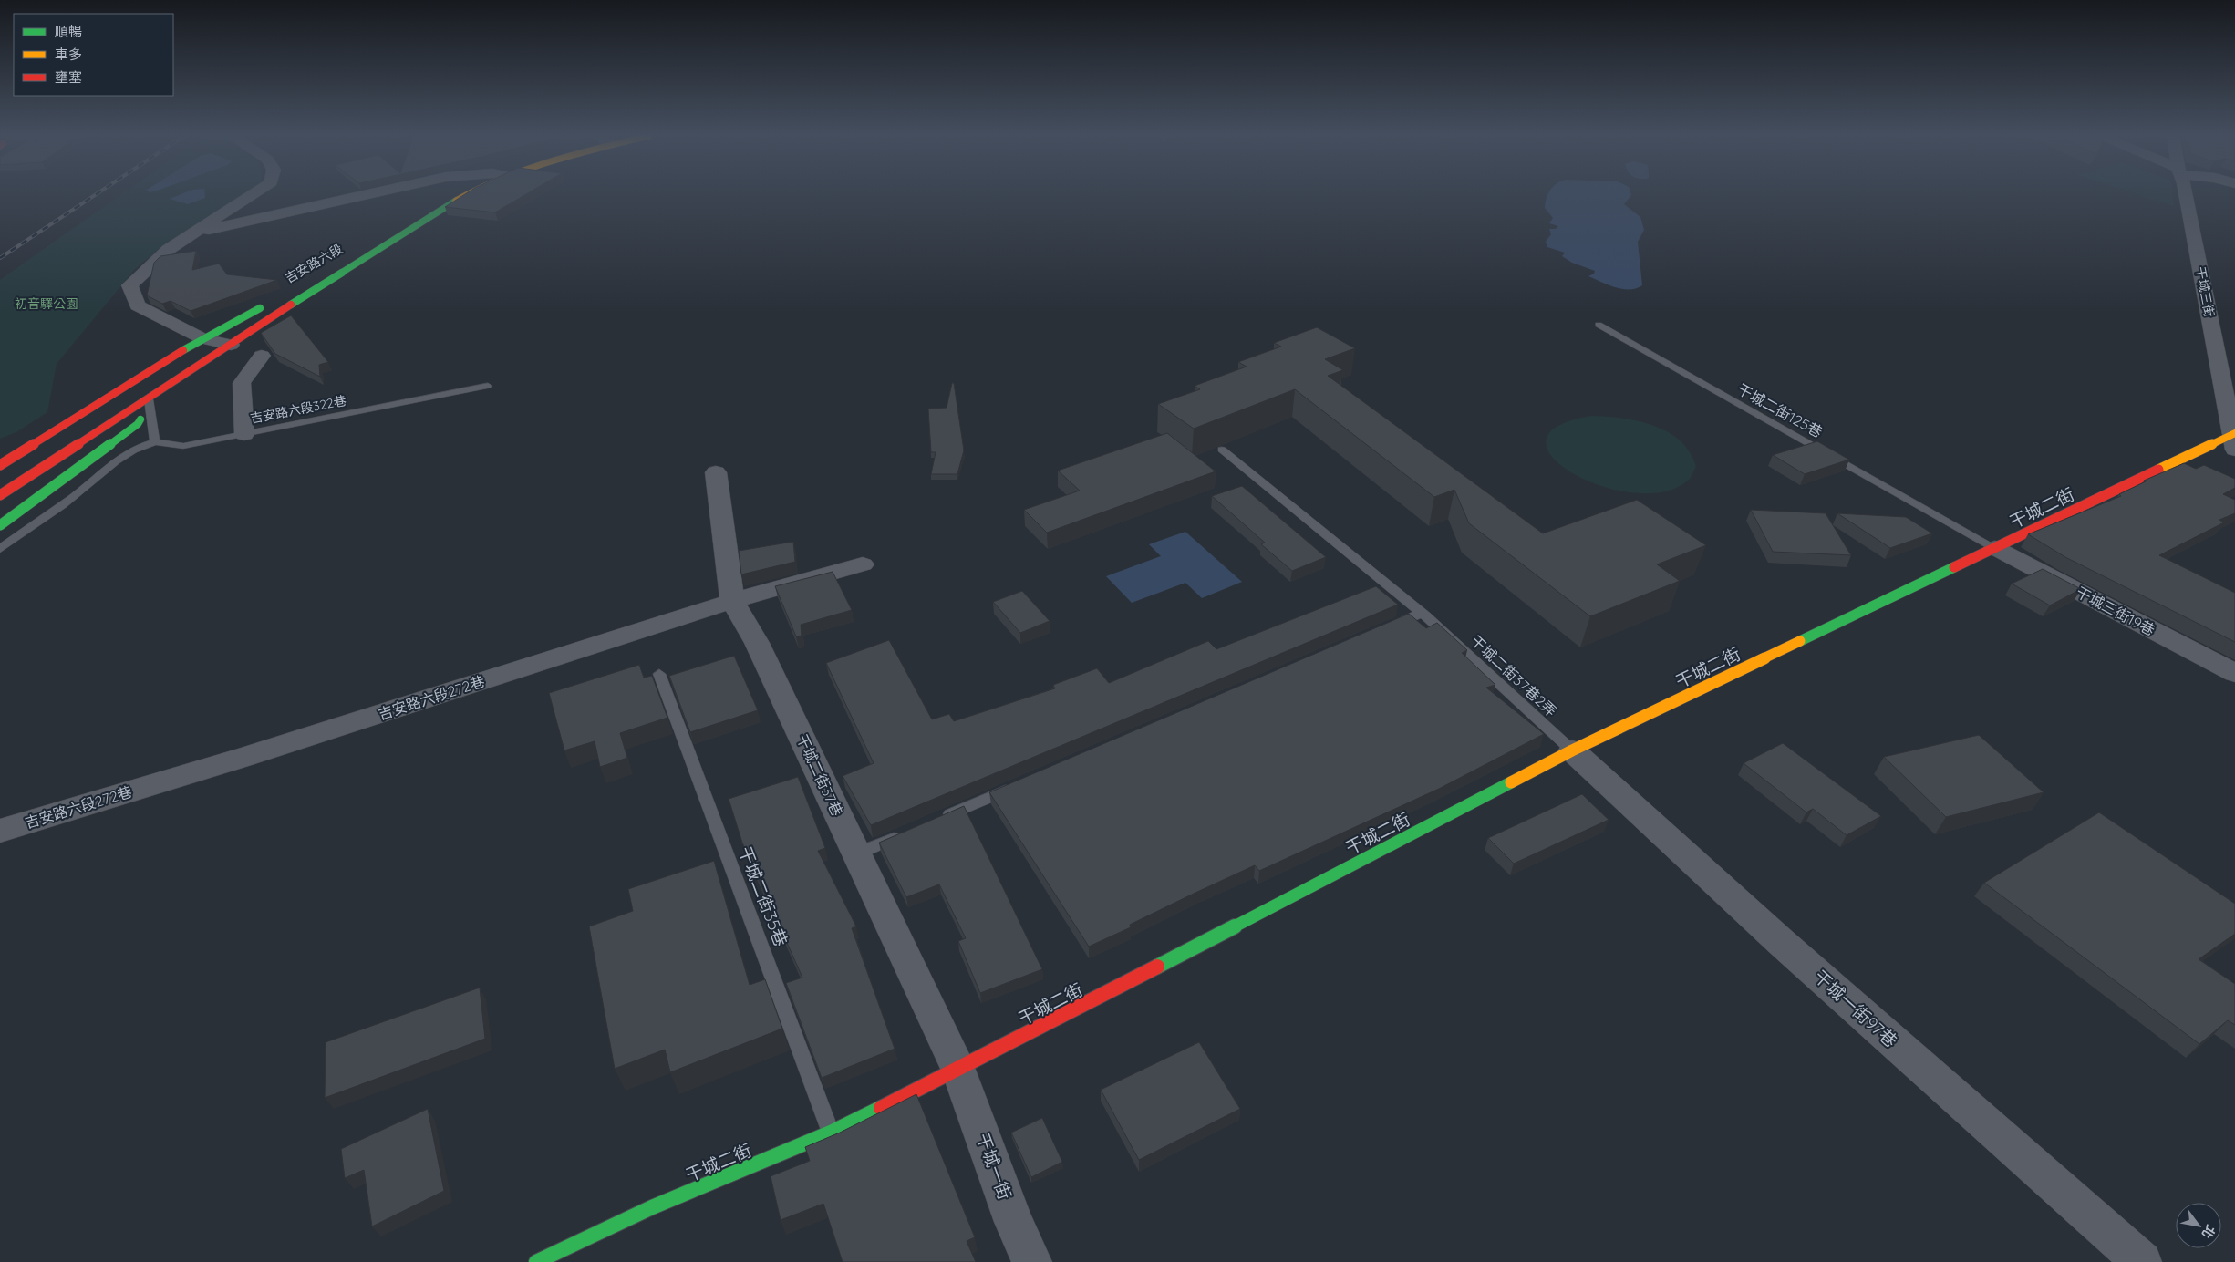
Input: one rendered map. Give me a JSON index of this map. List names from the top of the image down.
{
  "streets": {
    "main road": ["吉安路六段", "干城二街"],
    "street": [
      "干城三街",
      "干城三街19巷",
      "吉安路六段272巷",
      "干城二街37巷",
      "干城一街97巷",
      "干城一街"
    ],
    "lane": [
      "吉安路六段322巷",
      "干城二街125巷",
      "干城二街37巷2弄",
      "干城二街35巷"
    ]
  },
  "crossings": [
    ["干城三街", "干城二街"],
    ["干城二街125巷", "干城二街"],
    ["干城二街125巷", "干城三街19巷"],
    ["干城二街", "干城三街19巷"],
    ["干城二街", "干城二街37巷2弄"],
    ["干城二街", "干城二街37巷"],
    ["干城二街", "干城二街35巷"],
    ["干城二街", "干城一街97巷"],
    ["干城二街", "干城一街"],
    ["干城二街37巷2弄", "干城一街97巷"],
    ["吉安路六段272巷", "干城二街37巷"],
    ["干城二街37巷", "干城一街"]
  ],
  "parks": ["初音驛公園"],
  "legend": ["順暢", "車多", "壅塞"],
  "north": "bottom right"
}
